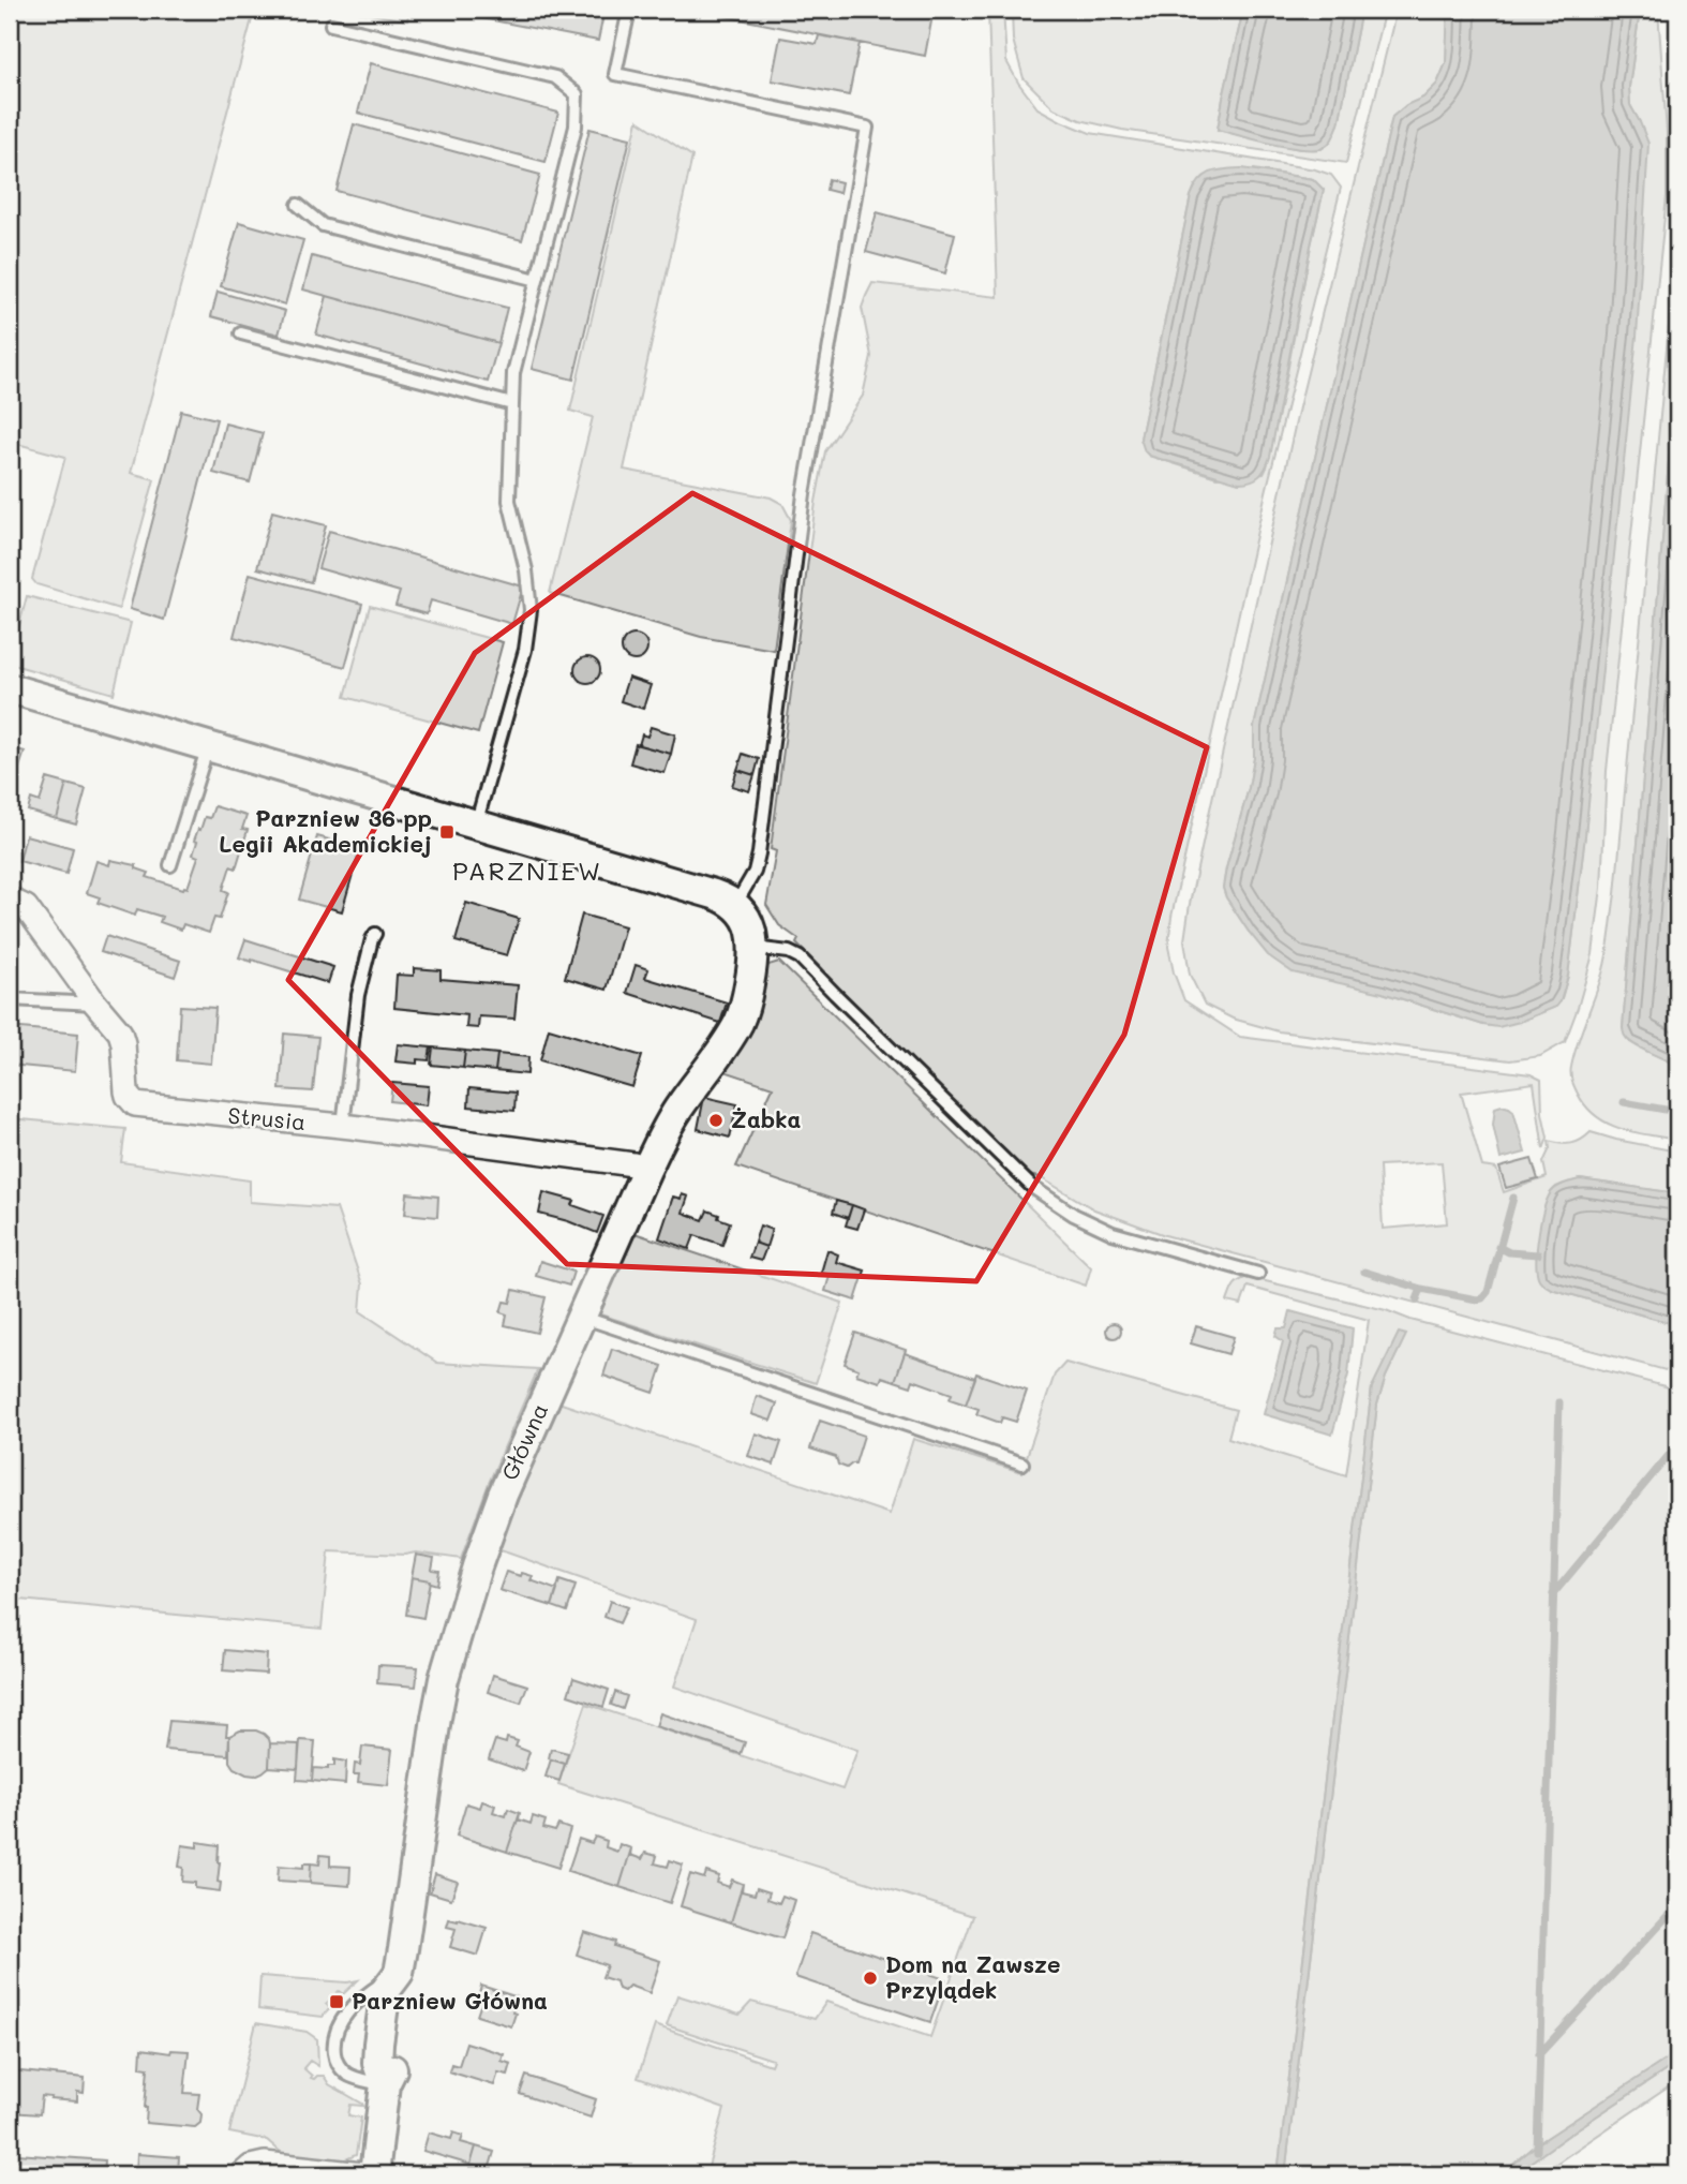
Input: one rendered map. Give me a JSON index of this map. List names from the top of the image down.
{
  "streets": {
    "street": ["Strusia", "Główna"]
  },
  "crossings": [
    ["Strusia", "Główna"]
  ],
  "districts": ["PARZNIEW"],
  "places": {
    "transit": ["Parzniew 36 pp Legii Akademickiej", "Parzniew Główna"],
    "other": ["Żabka", "Dom na Zawsze Przylądek"]
  }
}
